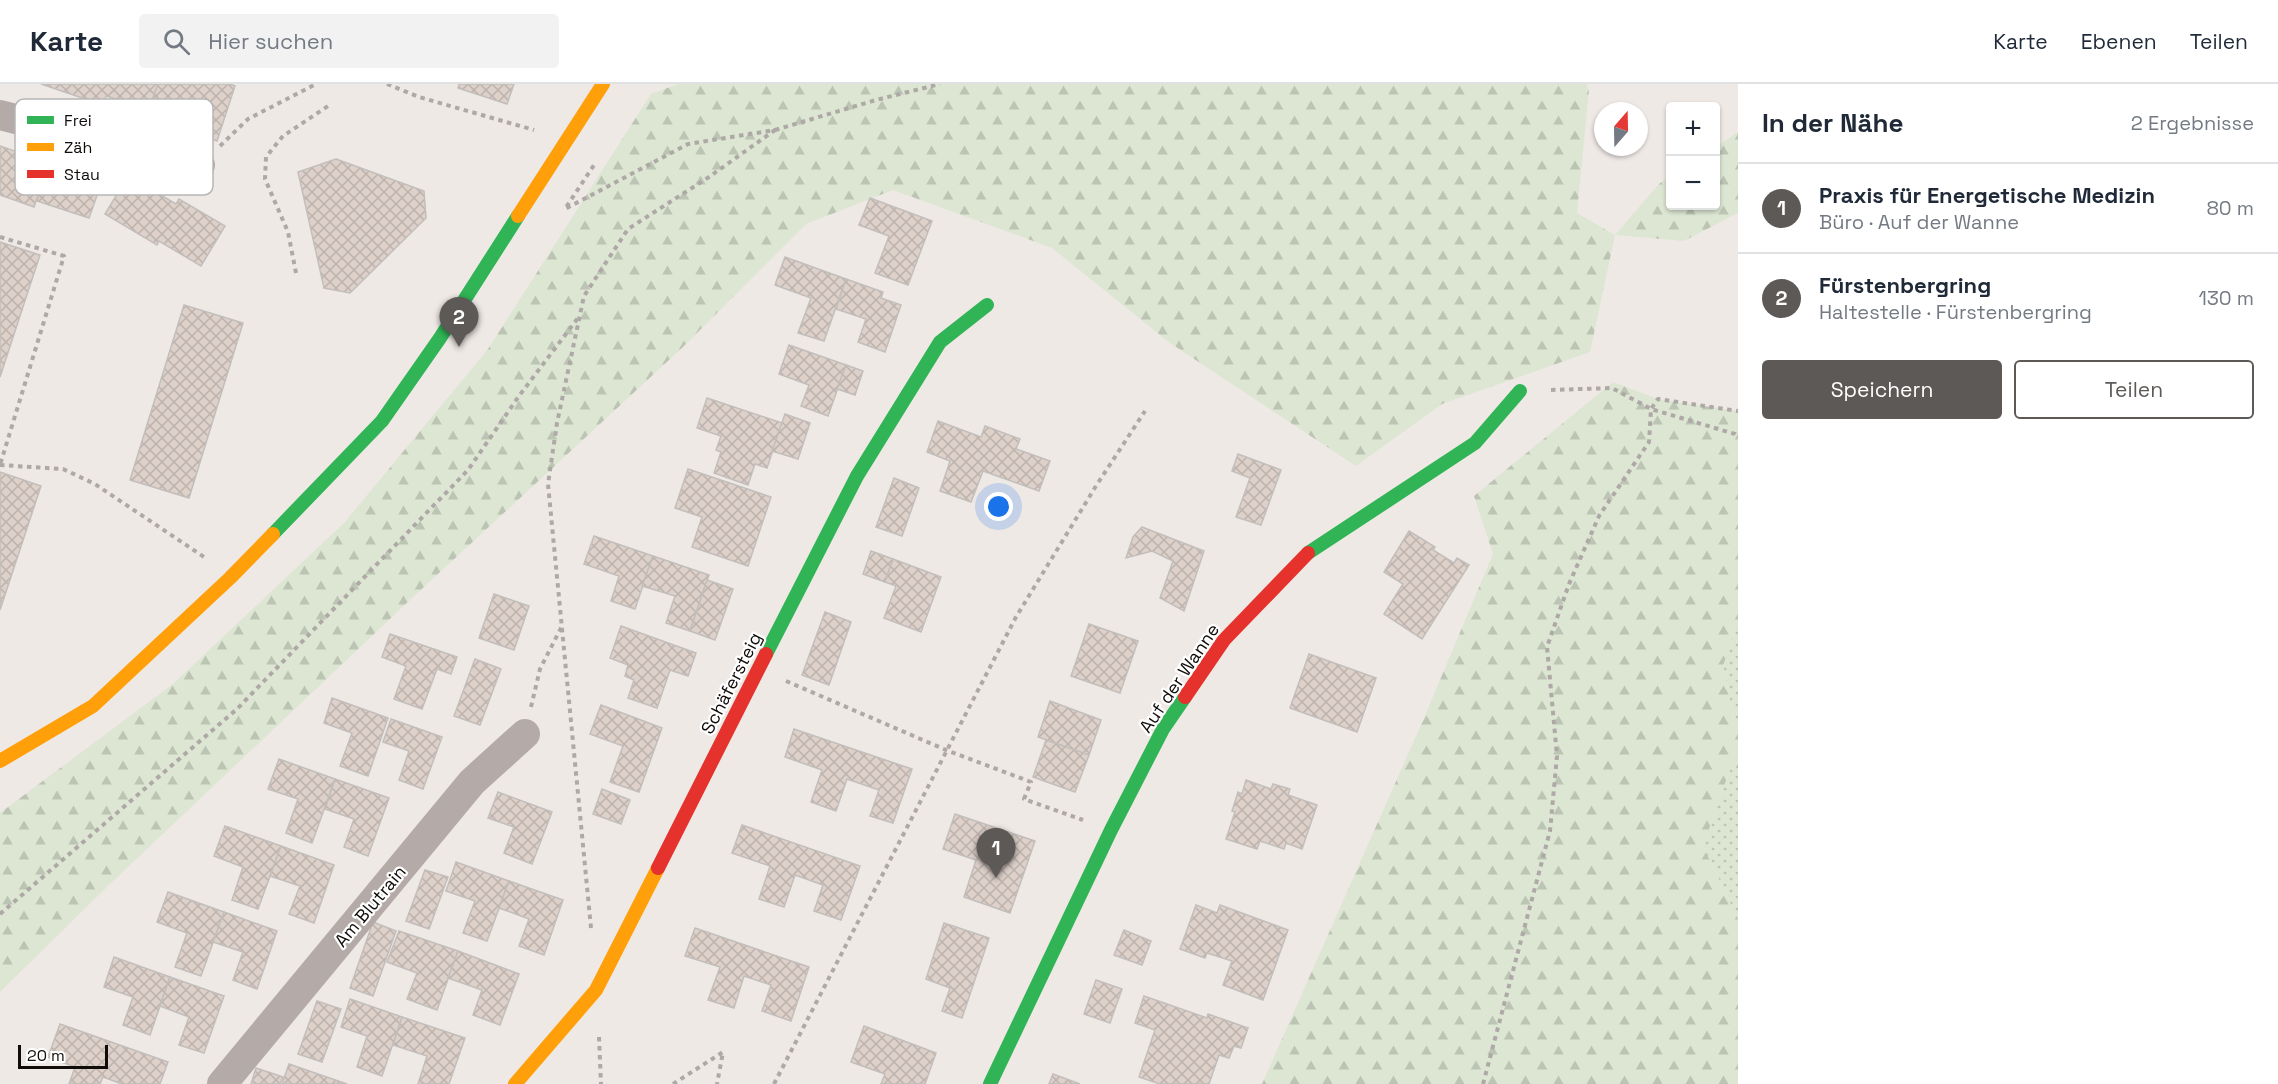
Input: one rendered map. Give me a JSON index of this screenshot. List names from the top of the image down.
{
  "streets": {
    "street": ["Auf der Wanne", "Schäfersteig", "Am Blutrain"]
  },
  "legend": ["Frei", "Zäh", "Stau"],
  "scale_bar": "20 m",
  "north": "top",
  "page": {
    "header": "Karte",
    "search": "Hier suchen",
    "nav": ["Karte", "Ebenen", "Teilen"],
    "heading": ["In der Nähe", "2 Ergebnisse"],
    "map_buttons": ["+", "−"],
    "list": [
      {
        "mark": "1",
        "name": "Praxis für Energetische Medizin",
        "note": "Büro · Auf der Wanne",
        "value": "80 m"
      },
      {
        "mark": "2",
        "name": "Fürstenbergring",
        "note": "Haltestelle · Fürstenbergring",
        "value": "130 m"
      }
    ],
    "pins": ["2", "1"],
    "buttons": ["Speichern", "Teilen"],
    "scale": "20 m"
  }
}
